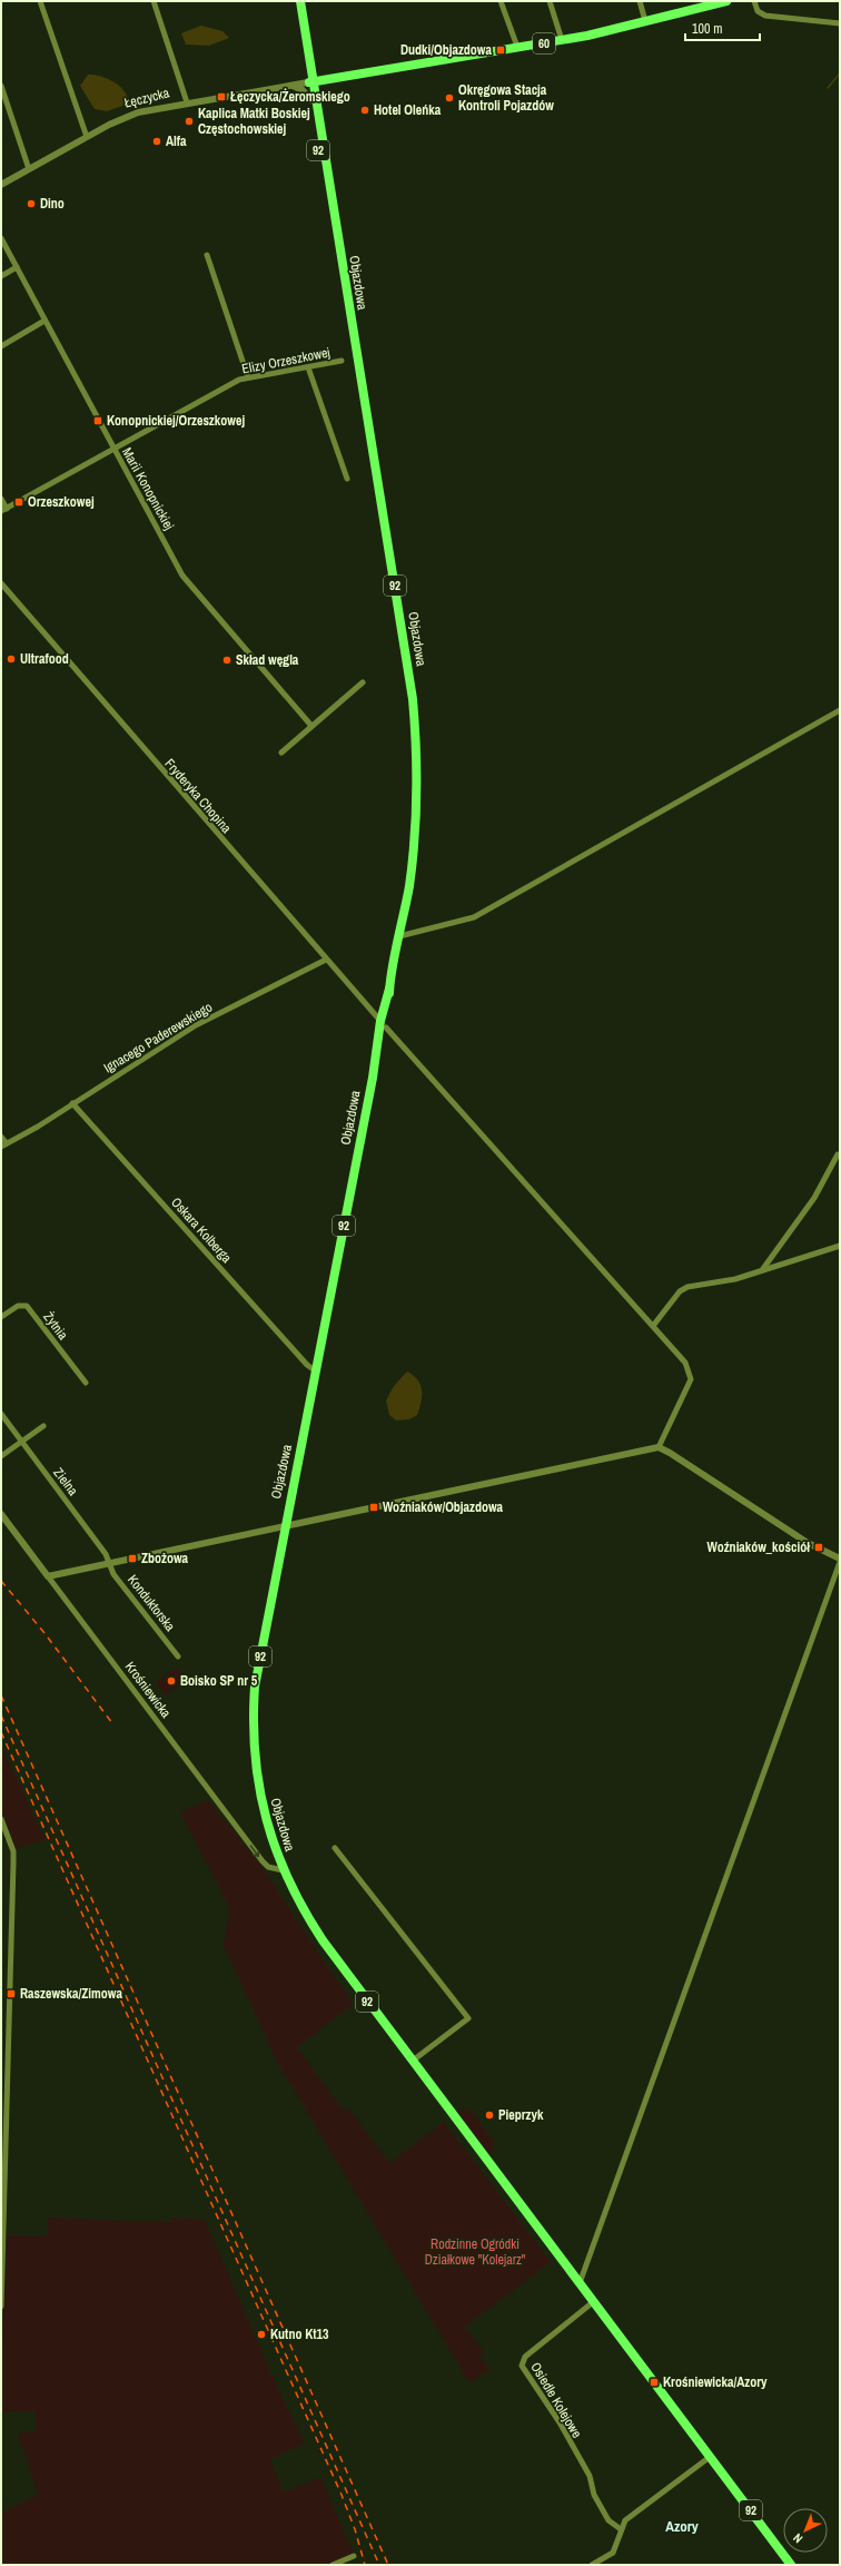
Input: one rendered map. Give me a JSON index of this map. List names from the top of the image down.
{
  "streets": {
    "main road": ["60", "92", "Objazdowa"],
    "street": [
      "Łęczycka",
      "Elizy Orzeszkowej",
      "Marii Konopnickiej",
      "Fryderyka Chopina",
      "Ignacego Paderewskiego",
      "Oskara Kolberga",
      "Żytnia",
      "Zielna",
      "Konduktorska",
      "Krośniewicka",
      "Osiedle Kolejowe"
    ]
  },
  "crossings": [
    ["60", "Łęczycka"],
    ["60", "Objazdowa"],
    ["Łęczycka", "Objazdowa"],
    ["92", "Objazdowa"],
    ["92", "Krośniewicka"],
    ["92", "Osiedle Kolejowe"],
    ["Objazdowa", "Fryderyka Chopina"],
    ["Objazdowa", "Oskara Kolberga"],
    ["Objazdowa", "Krośniewicka"],
    ["Elizy Orzeszkowej", "Marii Konopnickiej"],
    ["Fryderyka Chopina", "Ignacego Paderewskiego"],
    ["Ignacego Paderewskiego", "Oskara Kolberga"],
    ["Zielna", "Konduktorska"]
  ],
  "one_way": ["Krośniewicka"],
  "districts": ["Azory"],
  "parks": ["Rodzinne Ogródki Działkowe \"Kolejarz\""],
  "places": {
    "transit": [
      "Dudki/Objazdowa",
      "Łęczycka/Żeromskiego",
      "Konopnickiej/Orzeszkowej",
      "Orzeszkowej",
      "Woźniaków/Objazdowa",
      "Woźniaków_kościół",
      "Zbożowa",
      "Raszewska/Zimowa",
      "Krośniewicka/Azory"
    ],
    "other": [
      "Okręgowa Stacja Kontroli Pojazdów",
      "Hotel Oleńka",
      "Kaplica Matki Boskiej Częstochowskiej",
      "Alfa",
      "Dino",
      "Ultrafood",
      "Skład węgla",
      "Boisko SP nr 5",
      "Pieprzyk",
      "Kutno Kt13"
    ]
  },
  "scale_bar": "100 m",
  "north": "bottom left"
}
